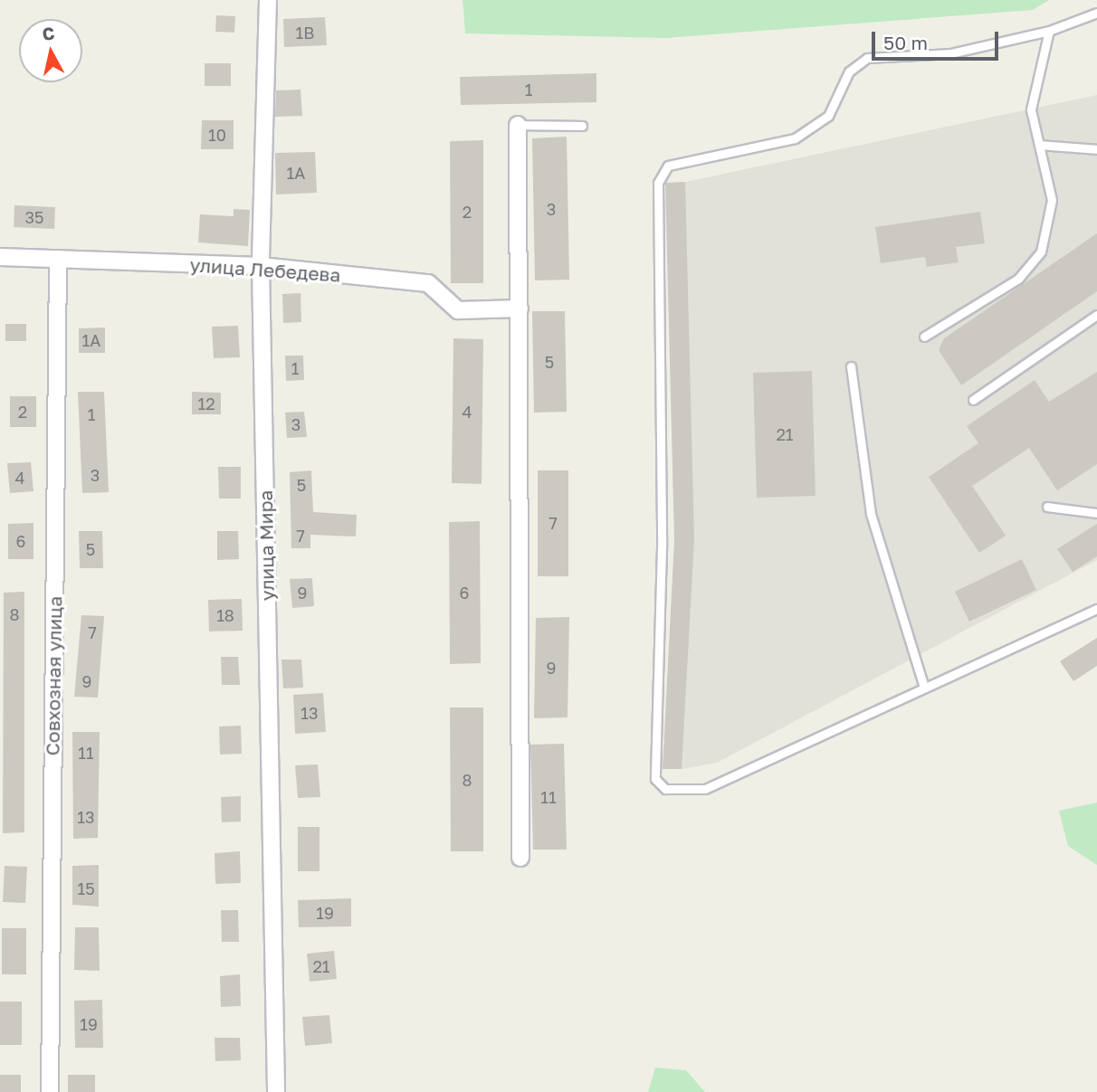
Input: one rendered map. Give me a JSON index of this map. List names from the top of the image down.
{
  "streets": {
    "street": ["улица Лебедева", "улица Мира", "Совхозная улица"]
  },
  "crossings": [
    ["улица Лебедева", "улица Мира"],
    ["улица Лебедева", "Совхозная улица"]
  ],
  "house_numbers": [
    "1В",
    "1",
    "10",
    "1А",
    "3",
    "2",
    "35",
    "1А",
    "5",
    "1",
    "12",
    "2",
    "4",
    "1",
    "3",
    "21",
    "3",
    "4",
    "5",
    "7",
    "7",
    "6",
    "5",
    "9",
    "6",
    "8",
    "18",
    "7",
    "9",
    "9",
    "13",
    "11",
    "8",
    "11",
    "13",
    "15",
    "19",
    "21",
    "19"
  ],
  "scale_bar": "50 m",
  "north": "top"
}
